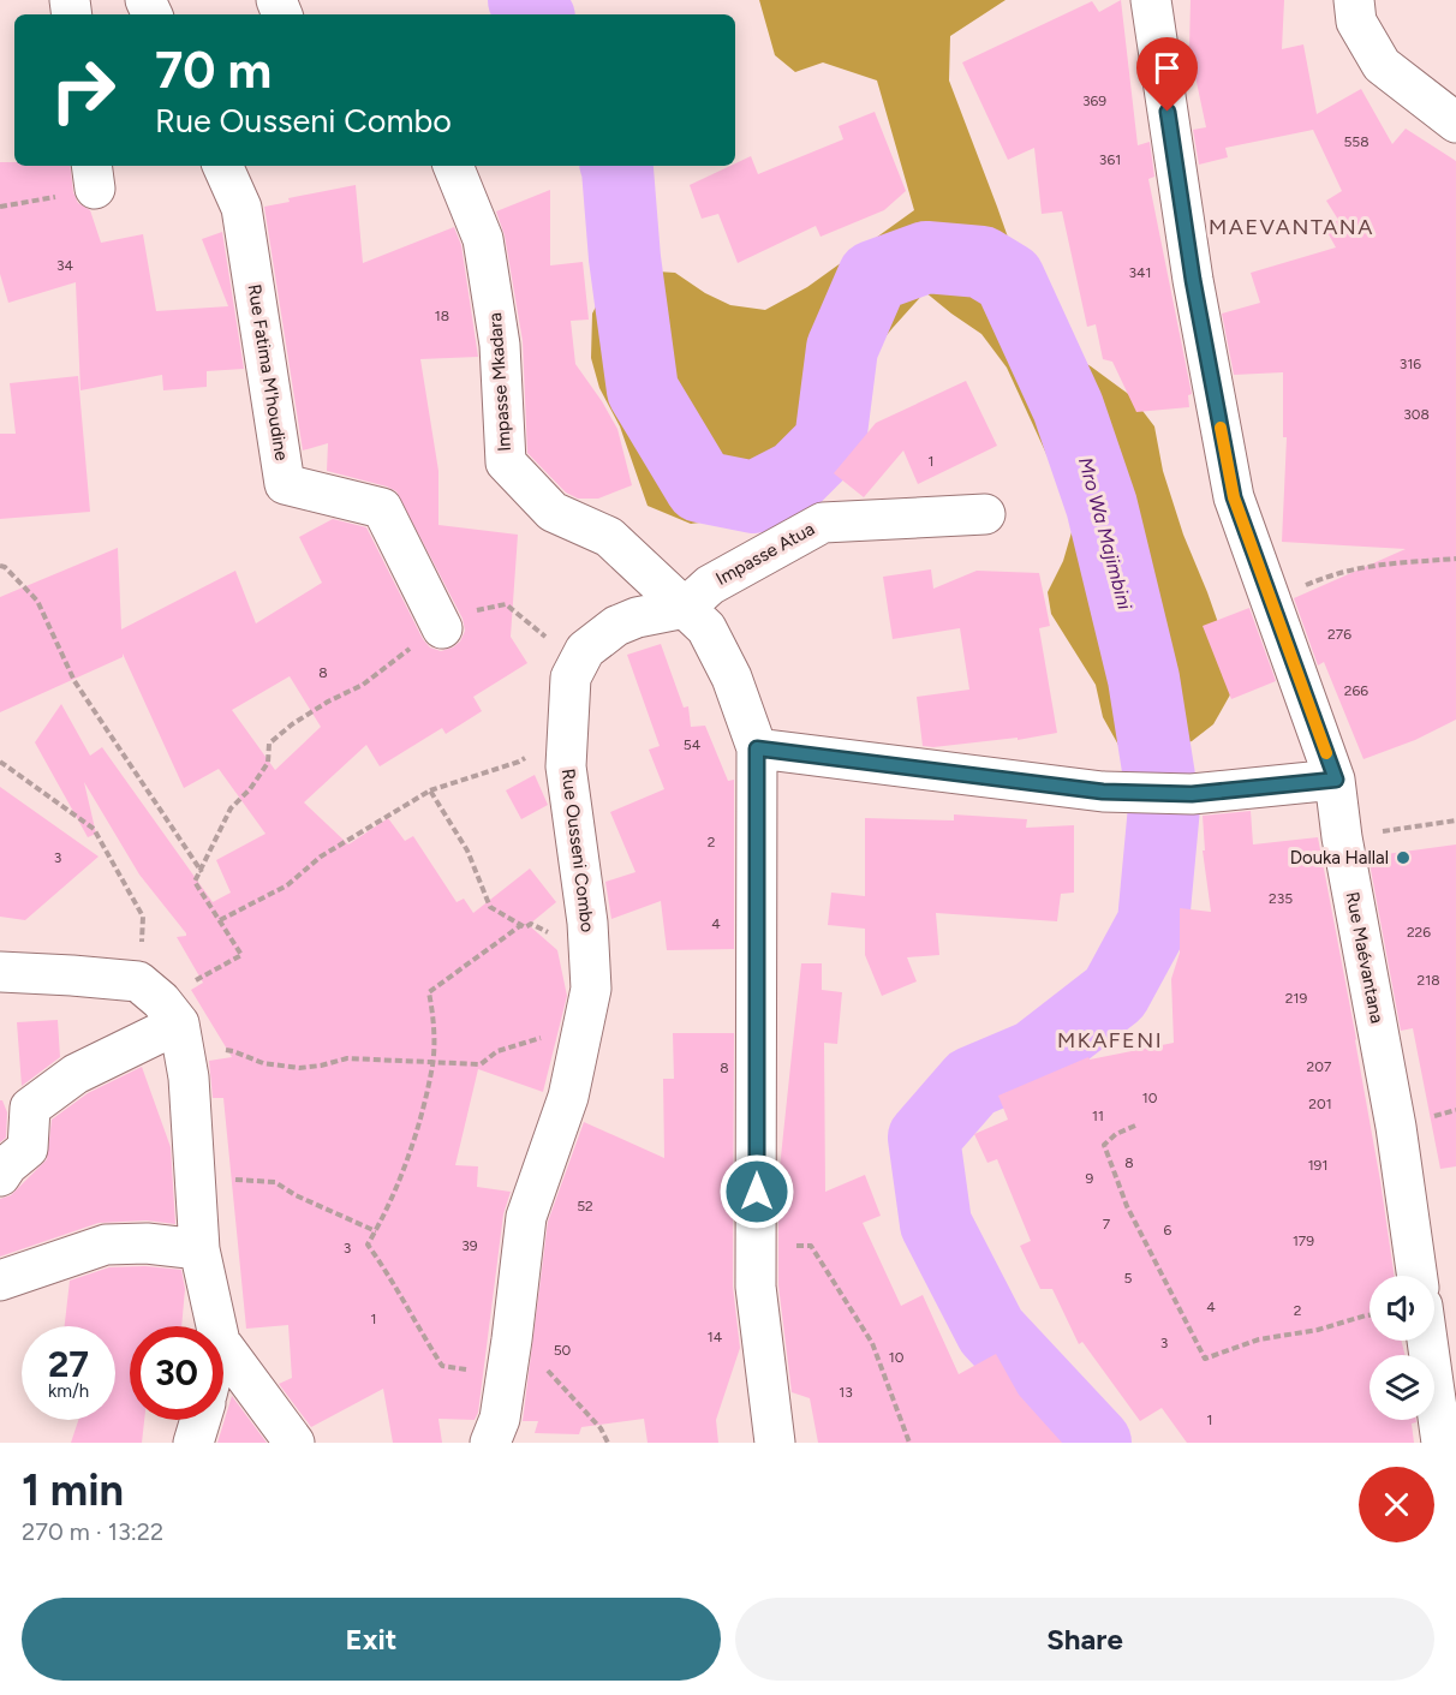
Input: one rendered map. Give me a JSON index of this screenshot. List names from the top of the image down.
{
  "streets": {
    "street": [
      "Rue Fatima M'houdine",
      "Impasse Mkadara",
      "Impasse Atua",
      "Rue Ousseni Combo",
      "Rue Maévantana"
    ]
  },
  "crossings": [
    ["Impasse Mkadara", "Impasse Atua"]
  ],
  "districts": ["MAEVANTANA", "MKAFENI"],
  "water": ["Mro Wa Majimbini"],
  "places": ["Douka Hallal"],
  "house_numbers": [
    "369",
    "558",
    "361",
    "34",
    "341",
    "18",
    "316",
    "308",
    "1",
    "276",
    "8",
    "266",
    "54",
    "2",
    "3",
    "235",
    "4",
    "226",
    "218",
    "219",
    "207",
    "8",
    "10",
    "201",
    "11",
    "8",
    "191",
    "9",
    "52",
    "7",
    "6",
    "179",
    "39",
    "3",
    "5",
    "4",
    "2",
    "1",
    "14",
    "3",
    "50",
    "10",
    "13",
    "1"
  ],
  "page": {
    "turn": ["70 m", "Rue Ousseni Combo"],
    "speed": "27 km/h",
    "limit": "30",
    "heading": ["1 min", "270 m · 13:22"],
    "buttons": ["Exit", "Share"]
  }
}
